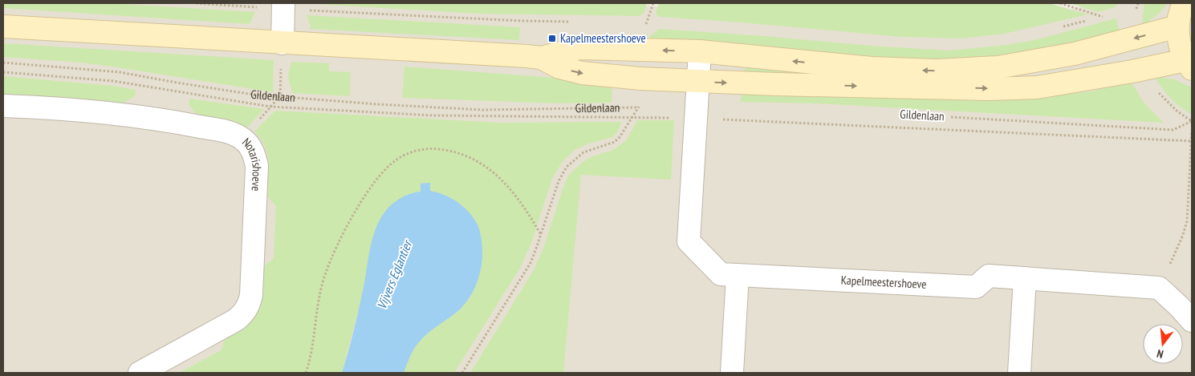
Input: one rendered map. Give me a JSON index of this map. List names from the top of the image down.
{
  "streets": {
    "street": ["Notarishoeve", "Kapelmeestershoeve"],
    "path": ["Gildenlaan"]
  },
  "water": ["Vijvers Eglantier"],
  "places": {
    "transit": ["Kapelmeestershoeve"]
  },
  "north": "bottom"
}
